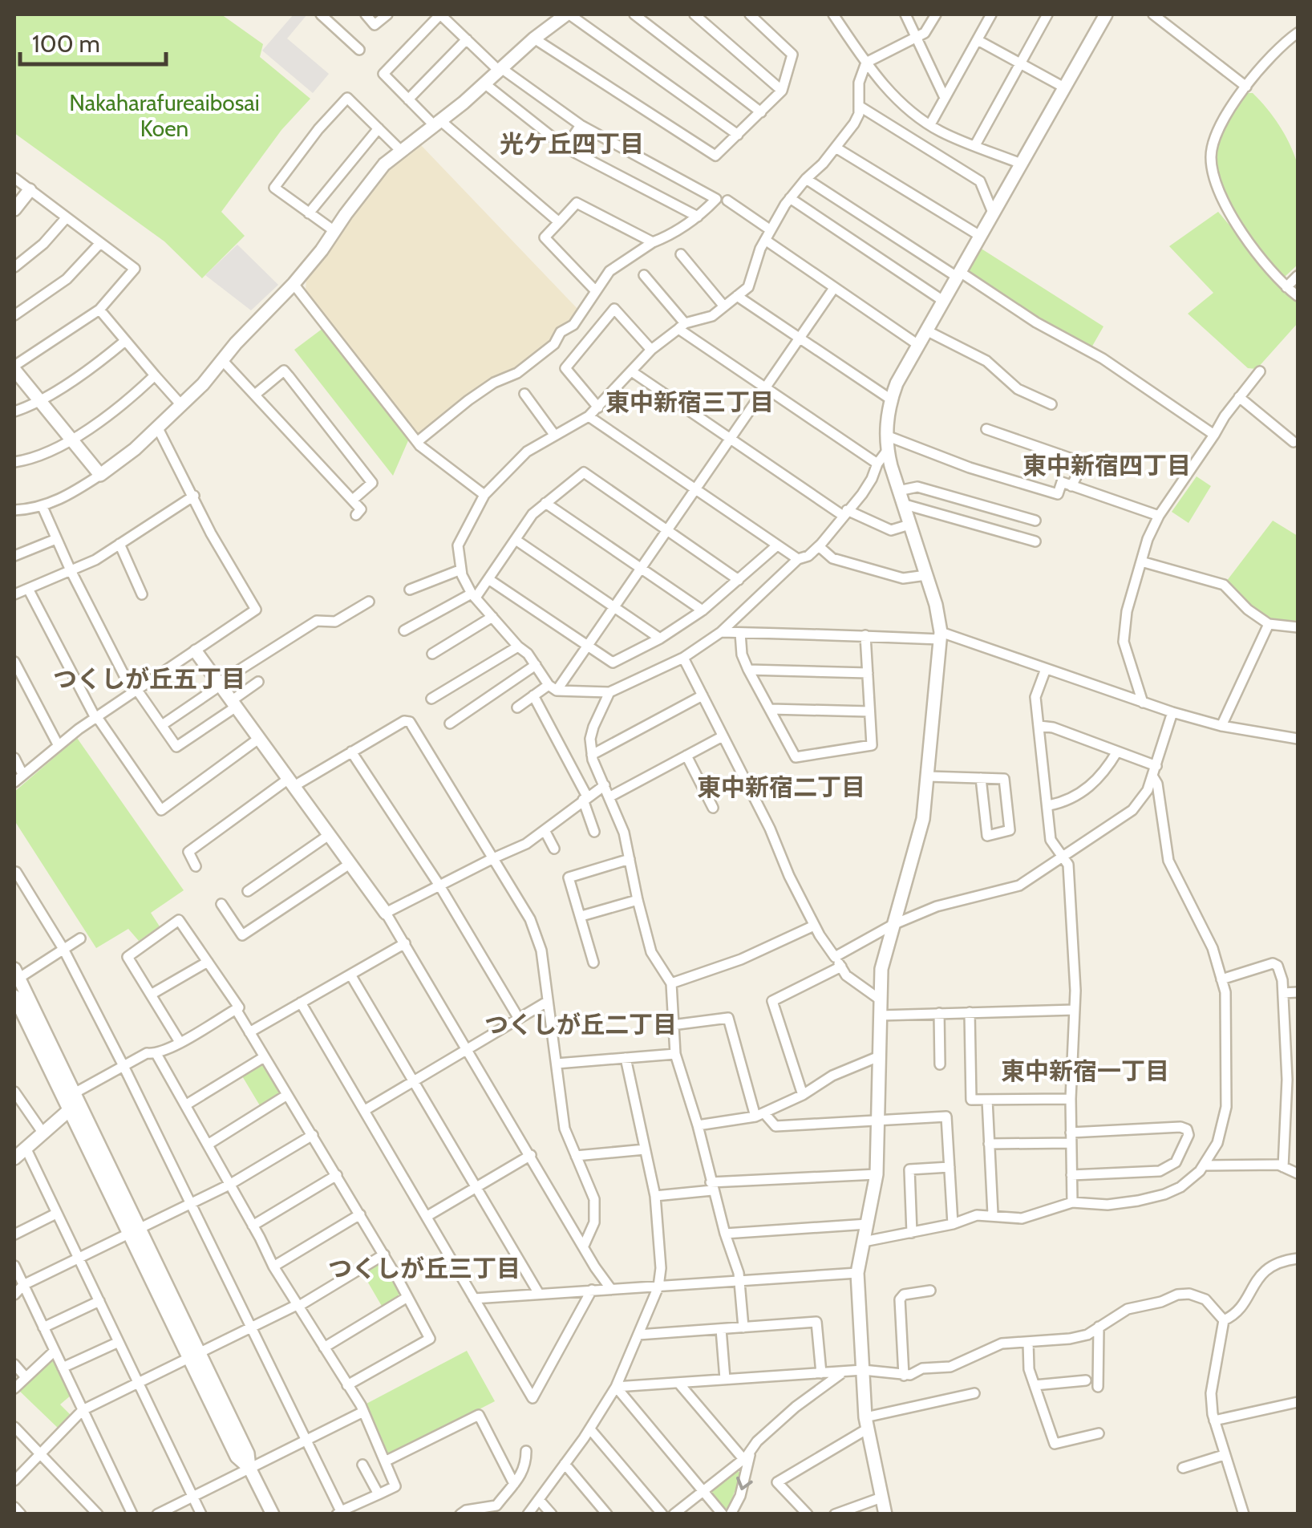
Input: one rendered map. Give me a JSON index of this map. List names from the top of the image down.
{
  "districts": [
    "光ケ丘四丁目",
    "東中新宿三丁目",
    "東中新宿四丁目",
    "つくしが丘五丁目",
    "東中新宿二丁目",
    "つくしが丘二丁目",
    "東中新宿一丁目",
    "つくしが丘三丁目"
  ],
  "parks": ["Nakaharafureaibosai Koen"],
  "scale_bar": "100 m"
}
